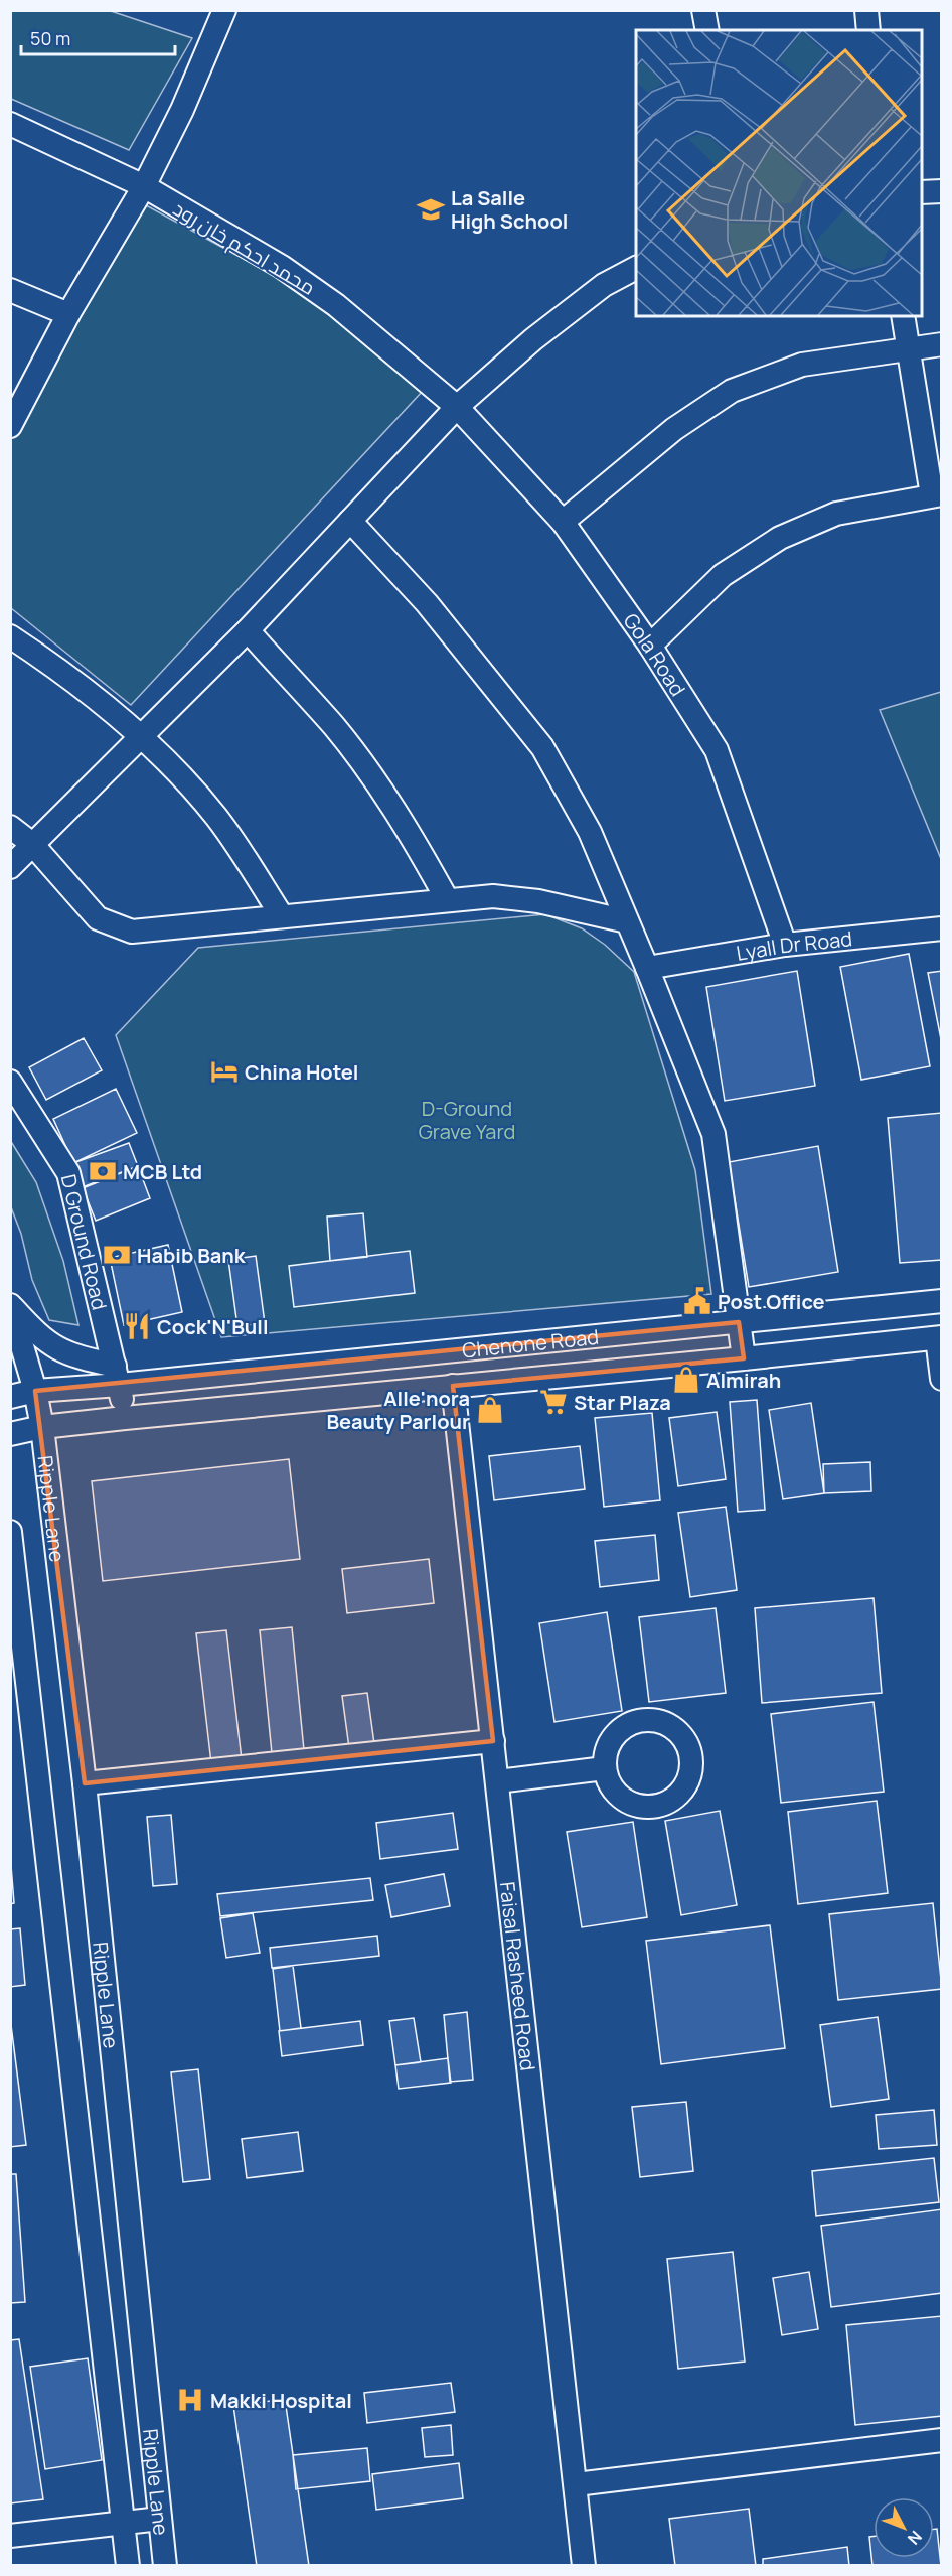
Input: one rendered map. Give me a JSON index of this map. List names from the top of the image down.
{
  "streets": {
    "street": [
      "محمد احكم خان رود",
      "Gola Road",
      "Lyall Dr Road",
      "D Ground Road",
      "Chenone Road",
      "Ripple Lane",
      "Faisal Rasheed Road"
    ]
  },
  "crossings": [
    ["محمد احكم خان رود", "Gola Road"],
    ["Gola Road", "Lyall Dr Road"],
    ["D Ground Road", "Chenone Road"],
    ["Chenone Road", "Ripple Lane"],
    ["Chenone Road", "Faisal Rasheed Road"]
  ],
  "parks": ["D-Ground Grave Yard"],
  "places": {
    "school or university": ["La Salle High School"],
    "hotel": ["China Hotel"],
    "bank": ["MCB Ltd", "Habib Bank"],
    "public building": ["Post Office"],
    "restaurant": ["Cock'N'Bull"],
    "shop": ["Almirah", "Alle'nora Beauty Parlour"],
    "supermarket": ["Star Plaza"],
    "hospital": ["Makki Hospital"]
  },
  "scale_bar": "50 m",
  "north": "bottom right"
}
